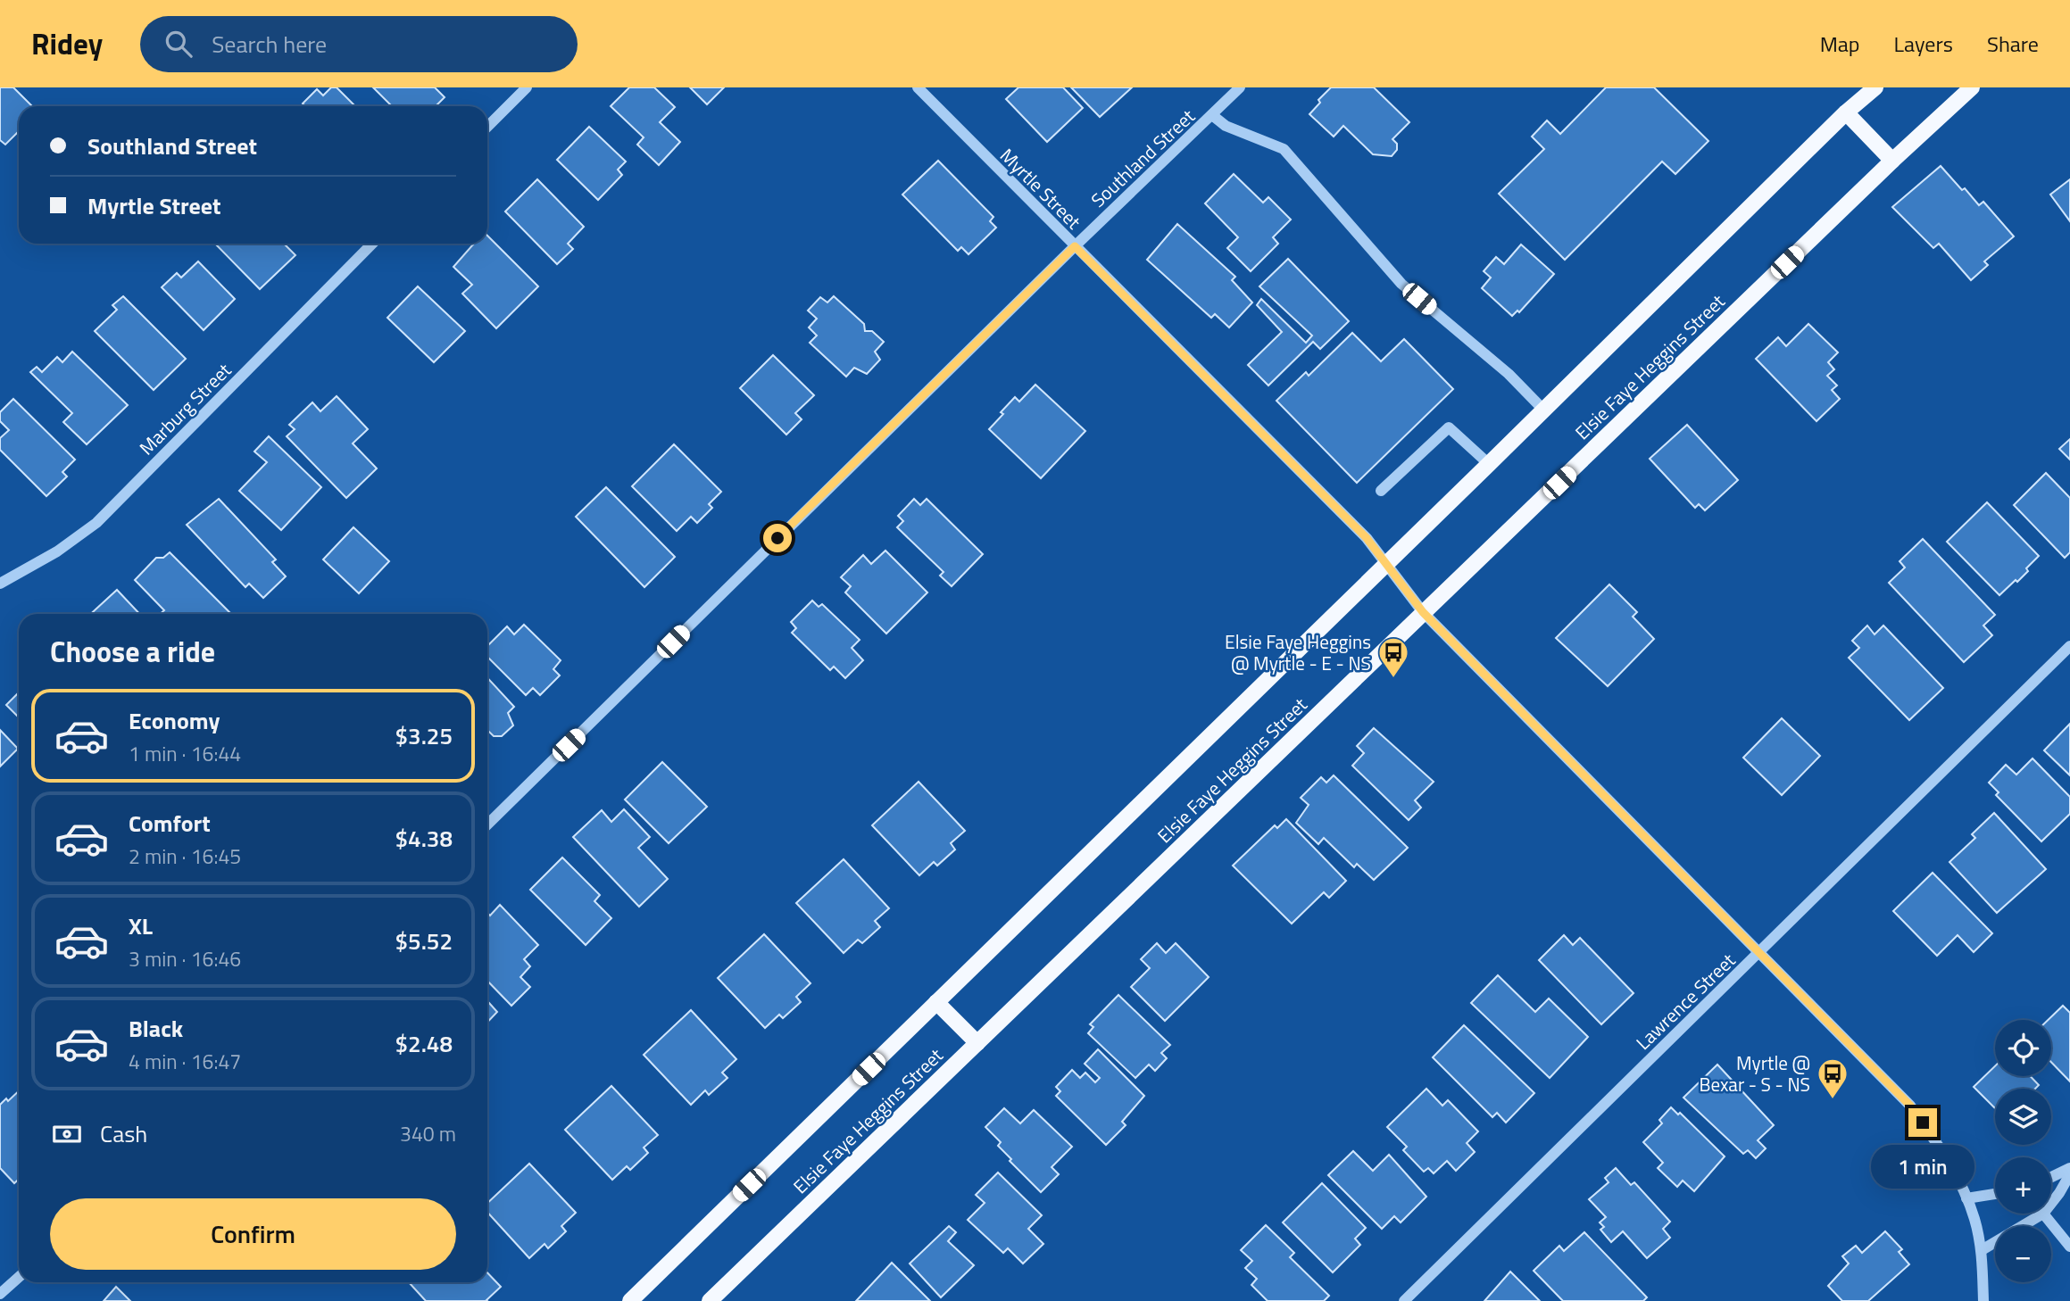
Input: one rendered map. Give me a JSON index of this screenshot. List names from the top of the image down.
{
  "streets": {
    "main road": ["Elsie Faye Heggins Street"],
    "street": [
      "Southland Street",
      "Myrtle Street",
      "Marburg Street",
      "Lawrence Street"
    ]
  },
  "crossings": [
    ["Southland Street", "Myrtle Street"],
    ["Myrtle Street", "Elsie Faye Heggins Street"],
    ["Myrtle Street", "Lawrence Street"]
  ],
  "places": {
    "bus stop": ["Elsie Faye Heggins @ Myrtle - E - NS", "Myrtle @ Bexar - S - NS"]
  },
  "page": {
    "header": "Ridey",
    "search": "Search here",
    "nav": ["Map", "Layers", "Share"],
    "banner": ["Southland Street", "Myrtle Street"],
    "heading": "Choose a ride",
    "list": [
      {
        "name": "Economy",
        "note": "1 min · 16:44",
        "value": "$3.25"
      },
      {
        "name": "Comfort",
        "note": "2 min · 16:45",
        "value": "$4.38"
      },
      {
        "name": "XL",
        "note": "3 min · 16:46",
        "value": "$5.52"
      },
      {
        "name": "Black",
        "note": "4 min · 16:47",
        "value": "$2.48"
      }
    ],
    "map_buttons": ["+", "−"],
    "pay": ["Cash", "340 m"],
    "bubble": "1 min",
    "buttons": "Confirm"
  }
}
